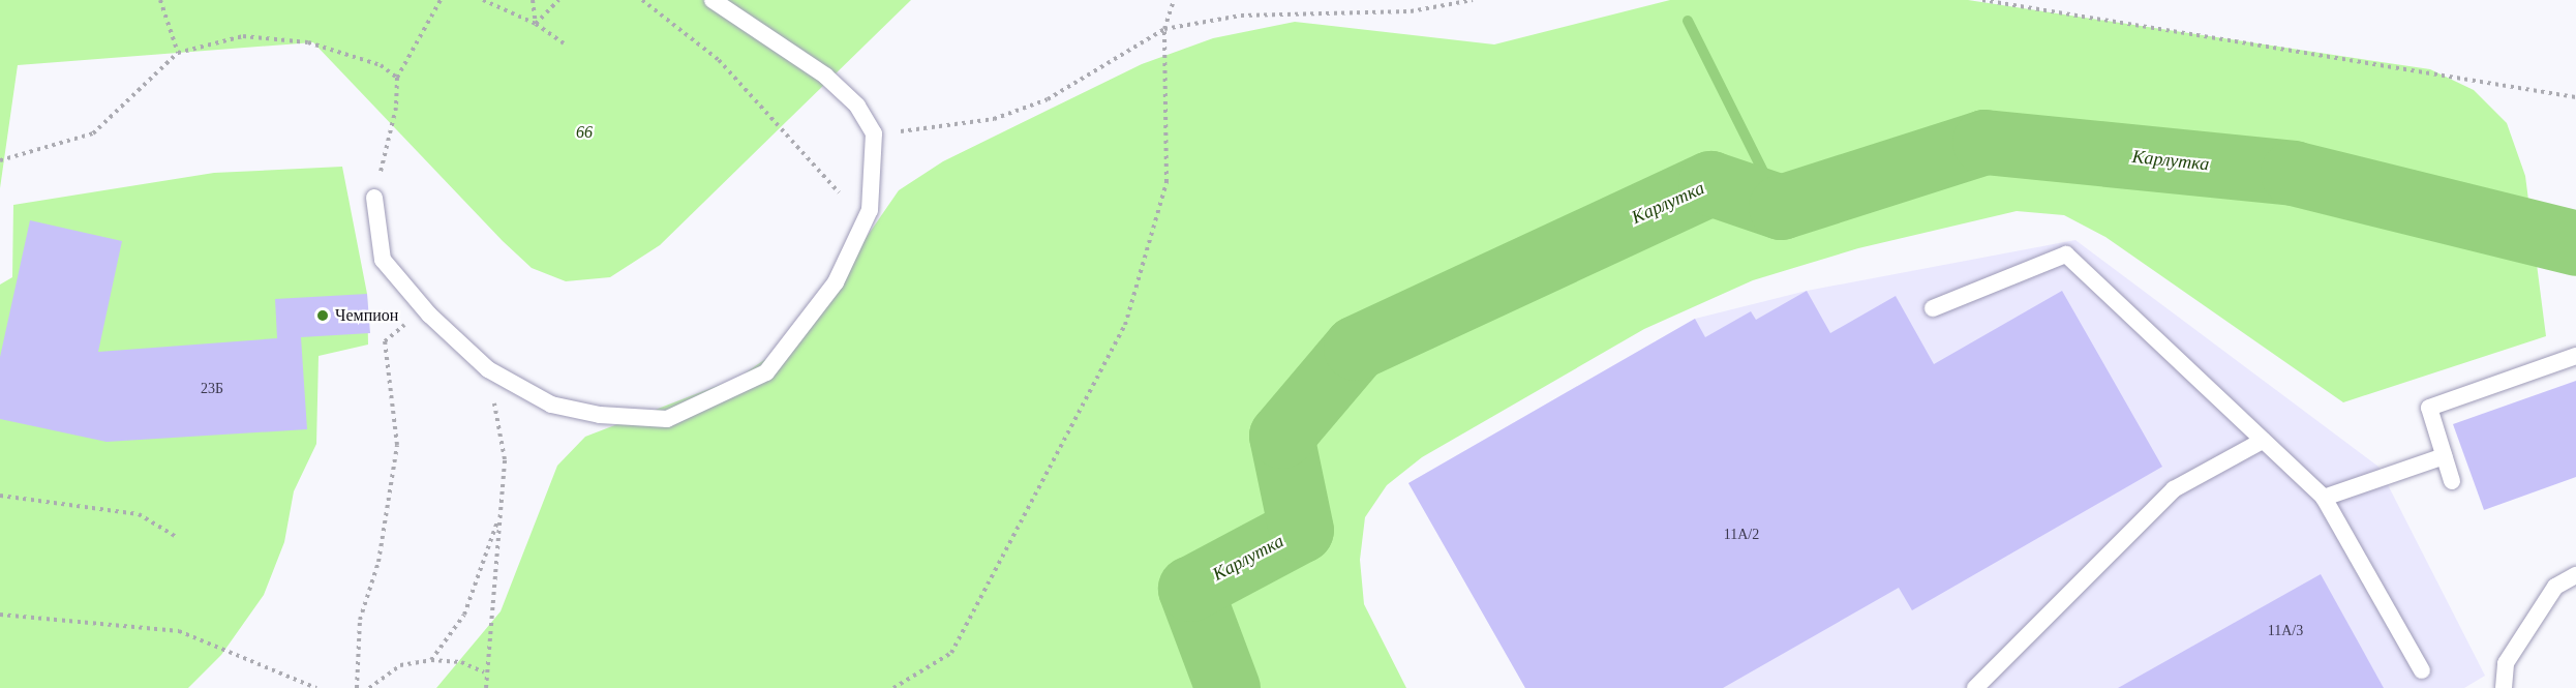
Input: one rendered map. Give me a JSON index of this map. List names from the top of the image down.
{
  "water": ["Карлутка"],
  "parks": ["66"],
  "places": ["Чемпион"],
  "house_numbers": ["23Б", "11А/2", "11А/3"]
}
